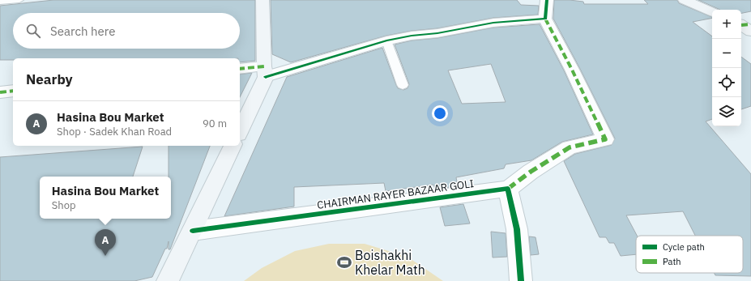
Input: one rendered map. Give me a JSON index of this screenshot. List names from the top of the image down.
{
  "streets": {
    "street": ["CHAIRMAN RAYER BAZAAR GOLI"]
  },
  "places": {
    "sports": ["Boishakhi Khelar Math"]
  },
  "legend": ["Cycle path", "Path"],
  "page": {
    "map_buttons": ["+", "−"],
    "search": "Search here",
    "heading": "Nearby",
    "list": [
      {
        "mark": "A",
        "name": "Hasina Bou Market",
        "note": "Shop · Sadek Khan Road",
        "value": "90 m"
      }
    ],
    "popup": ["Hasina Bou Market", "Shop"],
    "pins": "A"
  }
}
